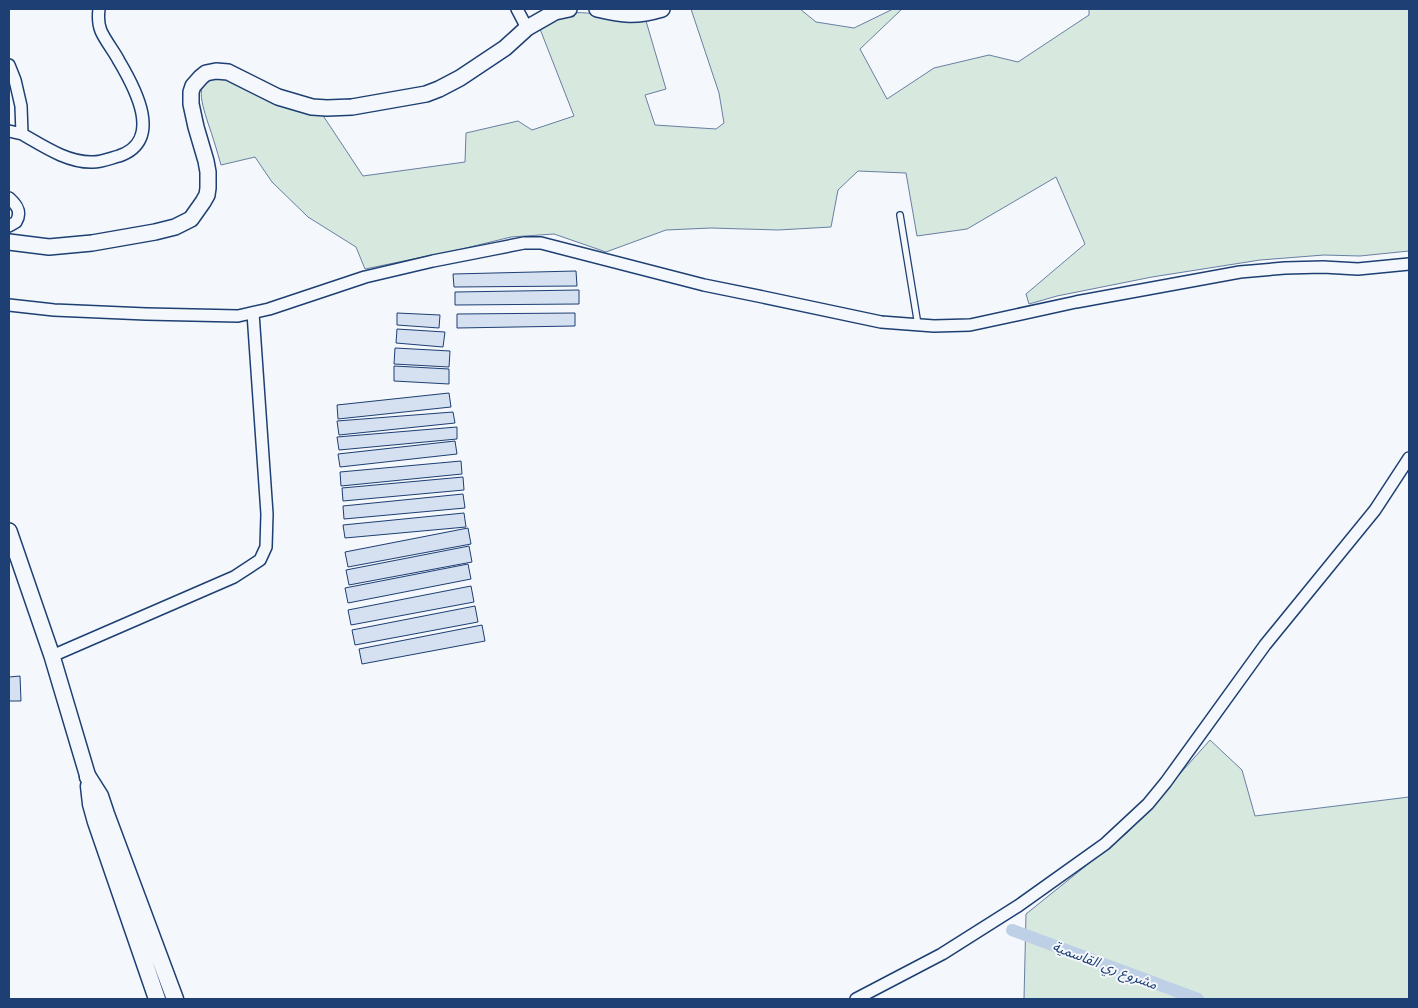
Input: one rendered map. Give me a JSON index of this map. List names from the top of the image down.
{
  "water": ["مشروع ري القاسمية"]
}
